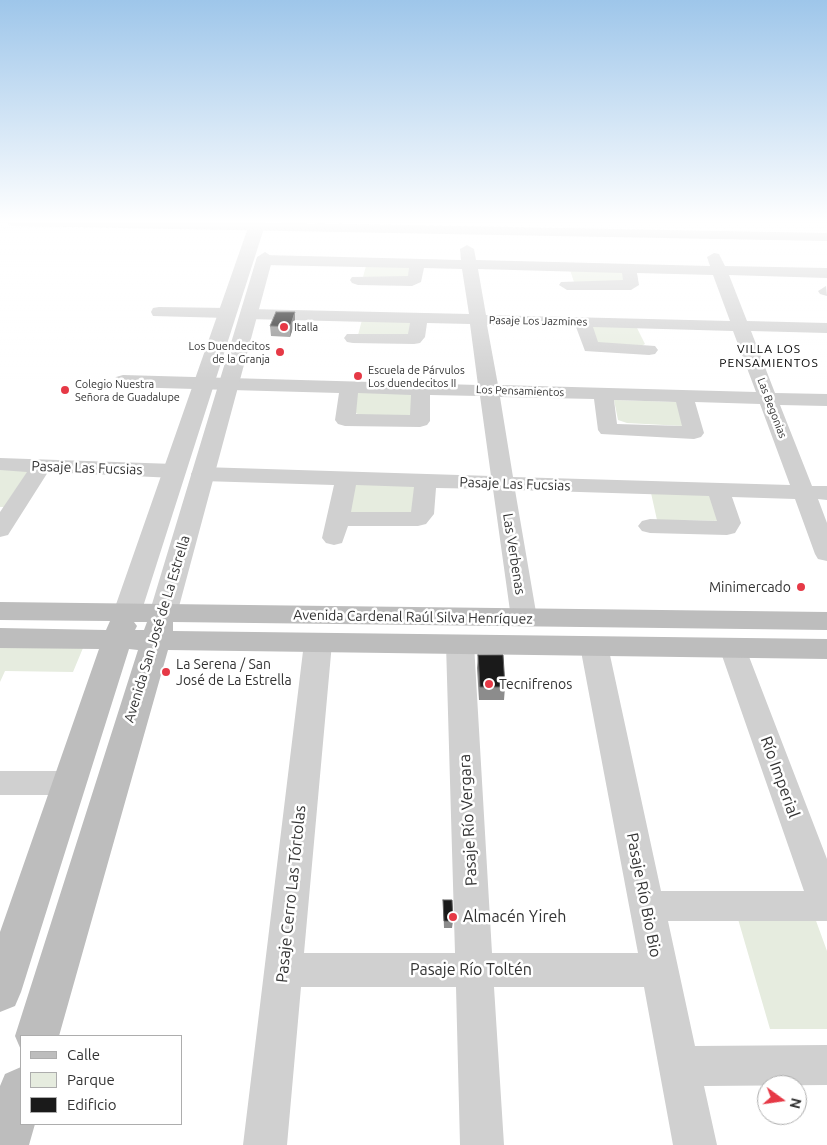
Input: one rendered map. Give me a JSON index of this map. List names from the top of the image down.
{
  "streets": {
    "main road": ["Avenida Cardenal Raúl Silva Henríquez", "Avenida San José de La Estrella"],
    "street": [
      "Pasaje Los Jazmines",
      "Los Pensamientos",
      "Las Begonias",
      "Pasaje Las Fucsias",
      "Las Verbenas",
      "Río Imperial",
      "Pasaje Río Vergara",
      "Pasaje Cerro Las Tórtolas",
      "Pasaje Río Bio Bio",
      "Pasaje Río Toltén"
    ]
  },
  "crossings": [
    ["Pasaje Los Jazmines", "Las Begonias"],
    ["Pasaje Los Jazmines", "Las Verbenas"],
    ["Pasaje Los Jazmines", "Avenida San José de La Estrella"],
    ["Los Pensamientos", "Las Begonias"],
    ["Los Pensamientos", "Las Verbenas"],
    ["Los Pensamientos", "Avenida San José de La Estrella"],
    ["Las Begonias", "Pasaje Las Fucsias"],
    ["Pasaje Las Fucsias", "Las Verbenas"],
    ["Pasaje Las Fucsias", "Avenida San José de La Estrella"],
    ["Las Verbenas", "Avenida Cardenal Raúl Silva Henríquez"],
    ["Avenida Cardenal Raúl Silva Henríquez", "Avenida San José de La Estrella"],
    ["Avenida Cardenal Raúl Silva Henríquez", "Río Imperial"],
    ["Avenida Cardenal Raúl Silva Henríquez", "Pasaje Río Vergara"],
    ["Avenida Cardenal Raúl Silva Henríquez", "Pasaje Cerro Las Tórtolas"],
    ["Avenida Cardenal Raúl Silva Henríquez", "Pasaje Río Bio Bio"],
    ["Pasaje Río Vergara", "Pasaje Río Toltén"],
    ["Pasaje Cerro Las Tórtolas", "Pasaje Río Toltén"],
    ["Pasaje Río Bio Bio", "Pasaje Río Toltén"]
  ],
  "districts": ["VILLA LOS PENSAMIENTOS"],
  "places": [
    "Italla",
    "Los Duendecitos de la Granja",
    "Escuela de Párvulos Los duendecitos II",
    "Colegio Nuestra Señora de Guadalupe",
    "Minimercado",
    "La Serena / San José de La Estrella",
    "Tecnifrenos",
    "Almacén Yireh"
  ],
  "legend": ["Calle", "Parque", "Edificio"],
  "north": "right"
}
